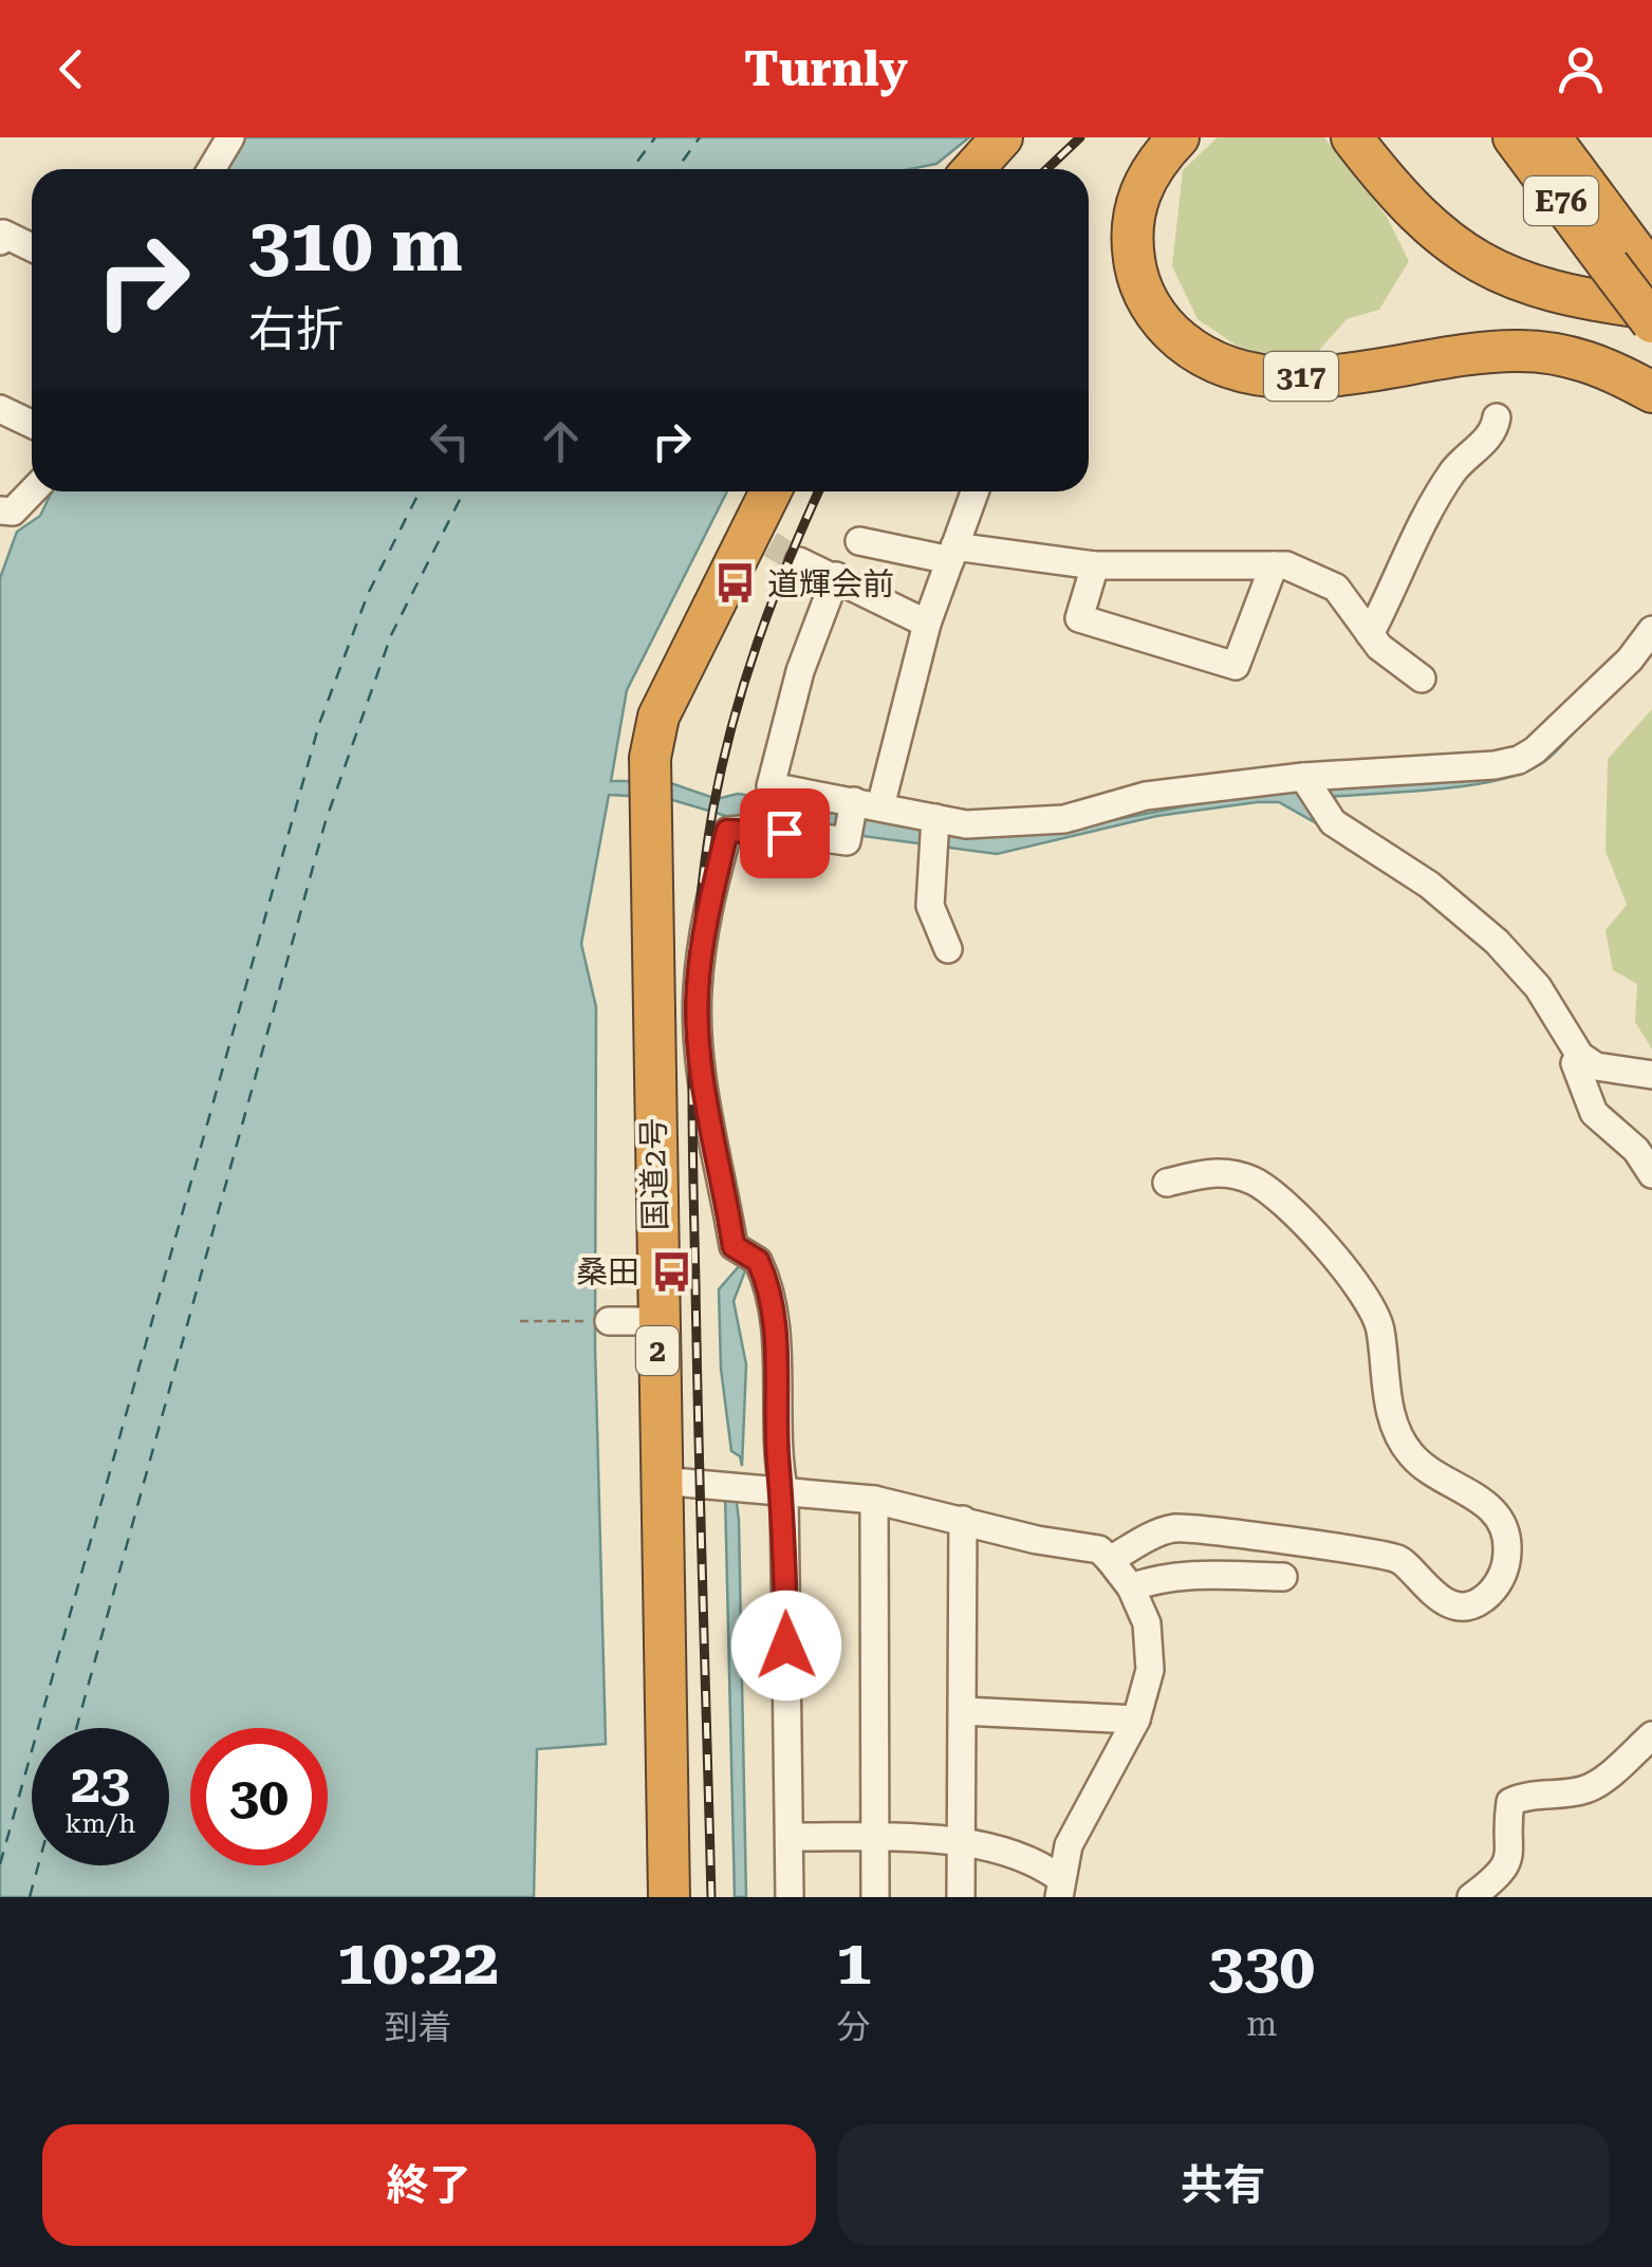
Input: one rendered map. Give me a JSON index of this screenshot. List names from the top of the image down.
{
  "streets": {
    "highway": [
      "E76",
      "317",
      "国道2号",
      "2"
    ]
  },
  "places": {
    "bus stop": ["道輝会前", "桑田"]
  },
  "page": {
    "header": "Turnly",
    "turn": ["310 m", "右折"],
    "speed": "23 km/h",
    "limit": "30",
    "eta": [
      "10:22",
      "到着",
      "1",
      "分",
      "330",
      "m"
    ],
    "buttons": ["終了", "共有"]
  }
}
